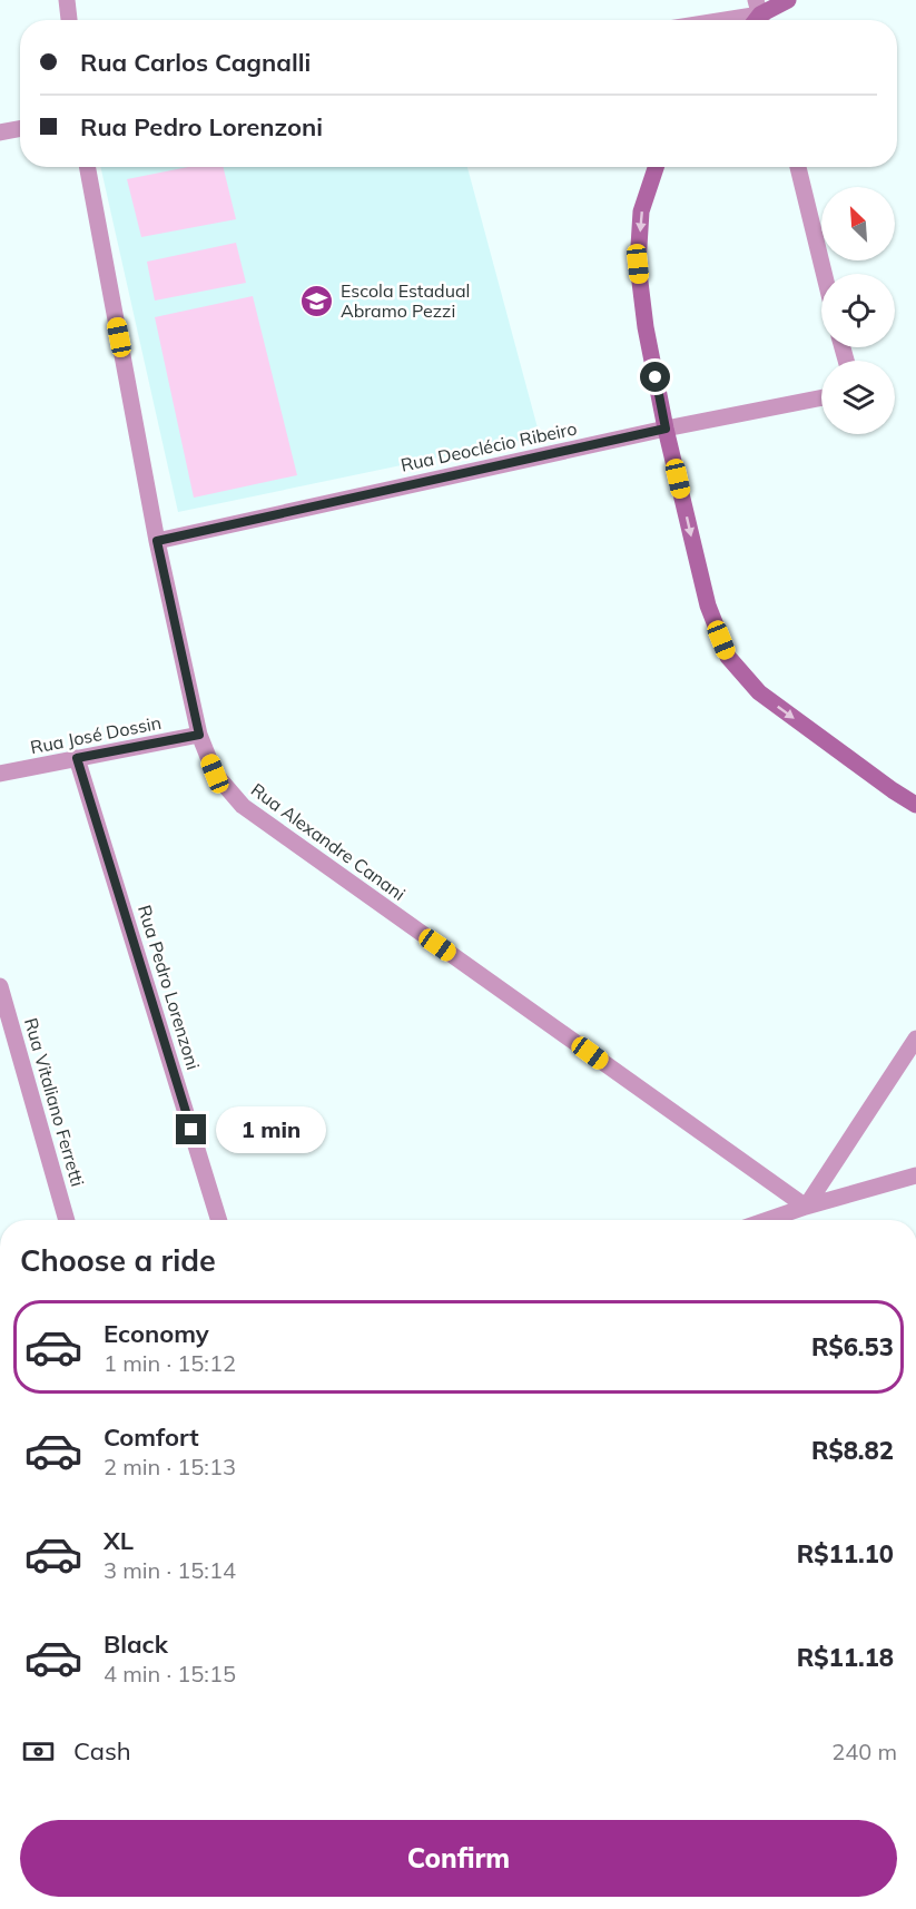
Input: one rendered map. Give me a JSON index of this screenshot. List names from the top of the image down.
{
  "streets": {
    "street": [
      "Rua Deoclécio Ribeiro",
      "Rua José Dossin",
      "Rua Alexandre Canani",
      "Rua Pedro Lorenzoni",
      "Rua Vitaliano Ferretti"
    ]
  },
  "crossings": [
    ["Rua Deoclécio Ribeiro", "Rua Alexandre Canani"],
    ["Rua José Dossin", "Rua Alexandre Canani"],
    ["Rua José Dossin", "Rua Pedro Lorenzoni"]
  ],
  "places": {
    "school or university": ["Escola Estadual Abramo Pezzi"]
  },
  "north": "top left",
  "page": {
    "banner": ["Rua Carlos Cagnalli", "Rua Pedro Lorenzoni"],
    "bubble": "1 min",
    "heading": "Choose a ride",
    "list": [
      {
        "name": "Economy",
        "note": "1 min · 15:12",
        "value": "R$6.53"
      },
      {
        "name": "Comfort",
        "note": "2 min · 15:13",
        "value": "R$8.82"
      },
      {
        "name": "XL",
        "note": "3 min · 15:14",
        "value": "R$11.10"
      },
      {
        "name": "Black",
        "note": "4 min · 15:15",
        "value": "R$11.18"
      }
    ],
    "pay": ["Cash", "240 m"],
    "buttons": "Confirm"
  }
}
